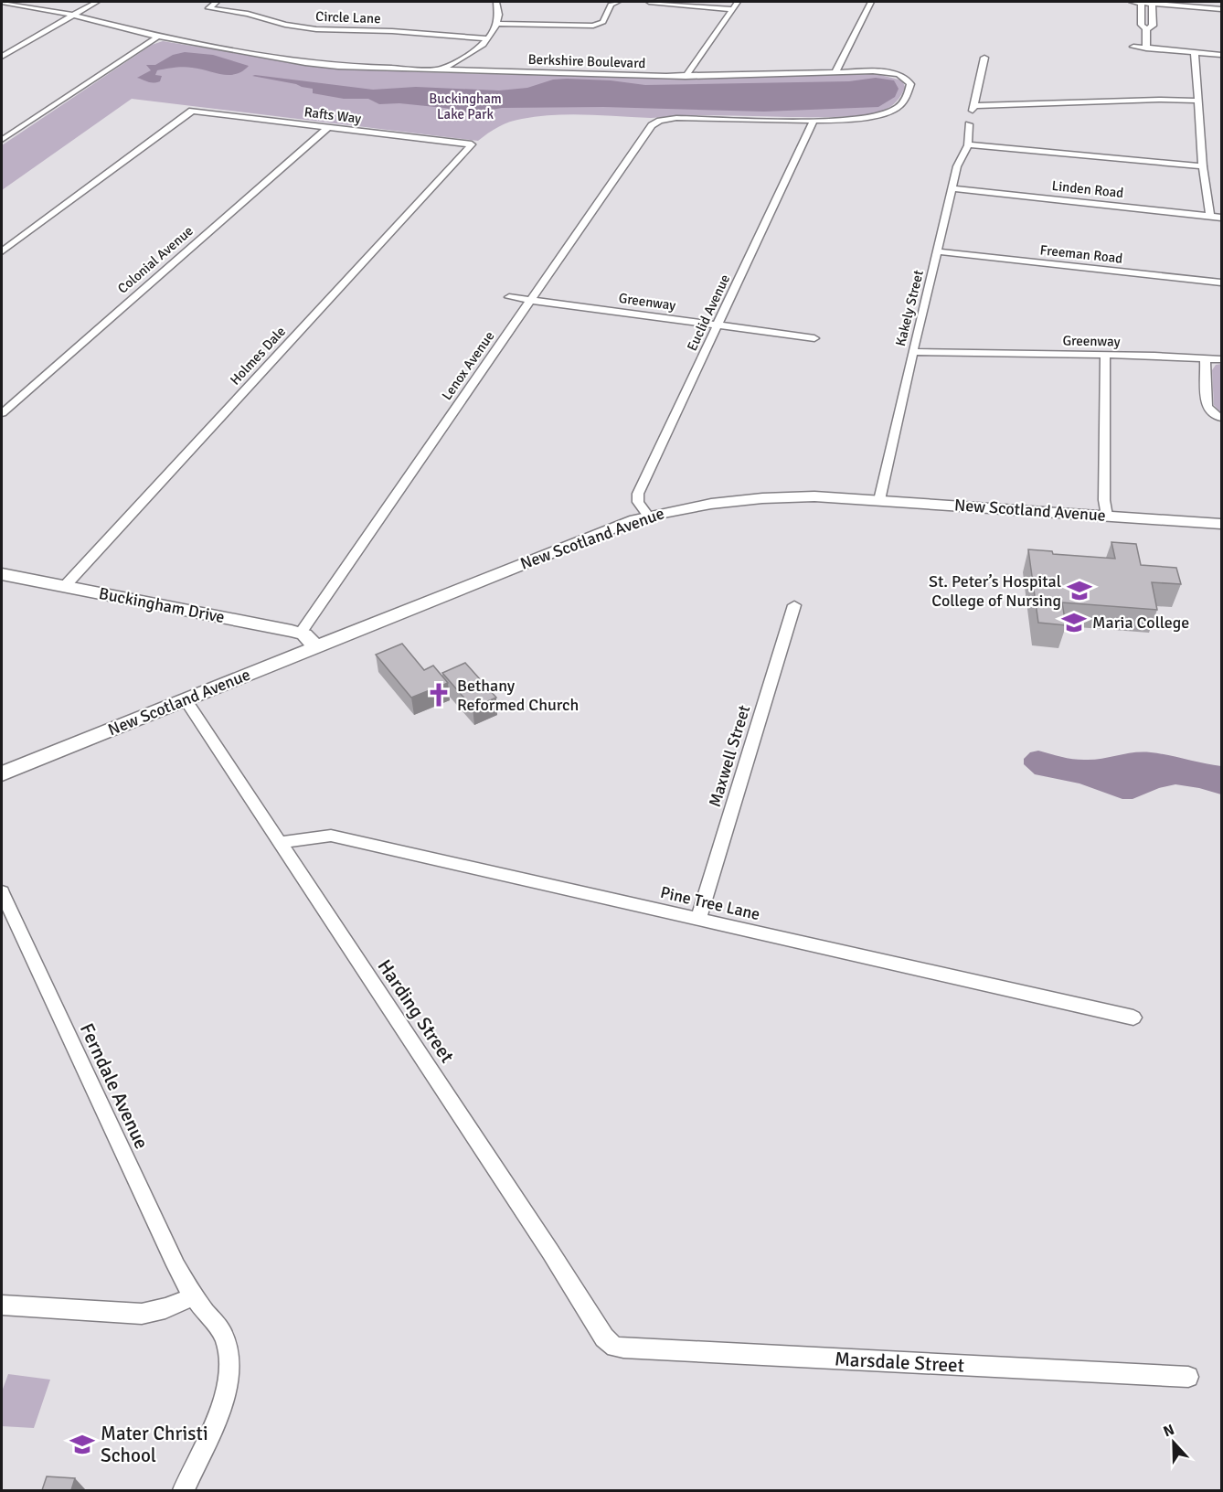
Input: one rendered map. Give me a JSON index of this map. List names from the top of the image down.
{
  "streets": {
    "street": [
      "Circle Lane",
      "Berkshire Boulevard",
      "Rafts Way",
      "Linden Road",
      "Freeman Road",
      "Colonial Avenue",
      "Greenway",
      "Kakely Street",
      "Euclid Avenue",
      "Holmes Dale",
      "Lenox Avenue",
      "New Scotland Avenue",
      "Buckingham Drive",
      "Maxwell Street",
      "Pine Tree Lane",
      "Harding Street",
      "Ferndale Avenue",
      "Marsdale Street"
    ]
  },
  "crossings": [
    ["Berkshire Boulevard", "Euclid Avenue"],
    ["Berkshire Boulevard", "Lenox Avenue"],
    ["Rafts Way", "Colonial Avenue"],
    ["Rafts Way", "Holmes Dale"],
    ["Linden Road", "Kakely Street"],
    ["Freeman Road", "Kakely Street"],
    ["Greenway", "Kakely Street"],
    ["Greenway", "Euclid Avenue"],
    ["Greenway", "Lenox Avenue"],
    ["Kakely Street", "New Scotland Avenue"],
    ["Euclid Avenue", "New Scotland Avenue"],
    ["Holmes Dale", "Buckingham Drive"],
    ["Lenox Avenue", "Buckingham Drive"],
    ["New Scotland Avenue", "Harding Street"],
    ["Maxwell Street", "Pine Tree Lane"],
    ["Pine Tree Lane", "Harding Street"],
    ["Harding Street", "Marsdale Street"]
  ],
  "parks": ["Buckingham Lake Park"],
  "places": {
    "school or university": ["St. Peter’s Hospital College of Nursing", "Maria College", "Mater Christi School"],
    "church": ["Bethany Reformed Church"]
  },
  "north": "top"
}
